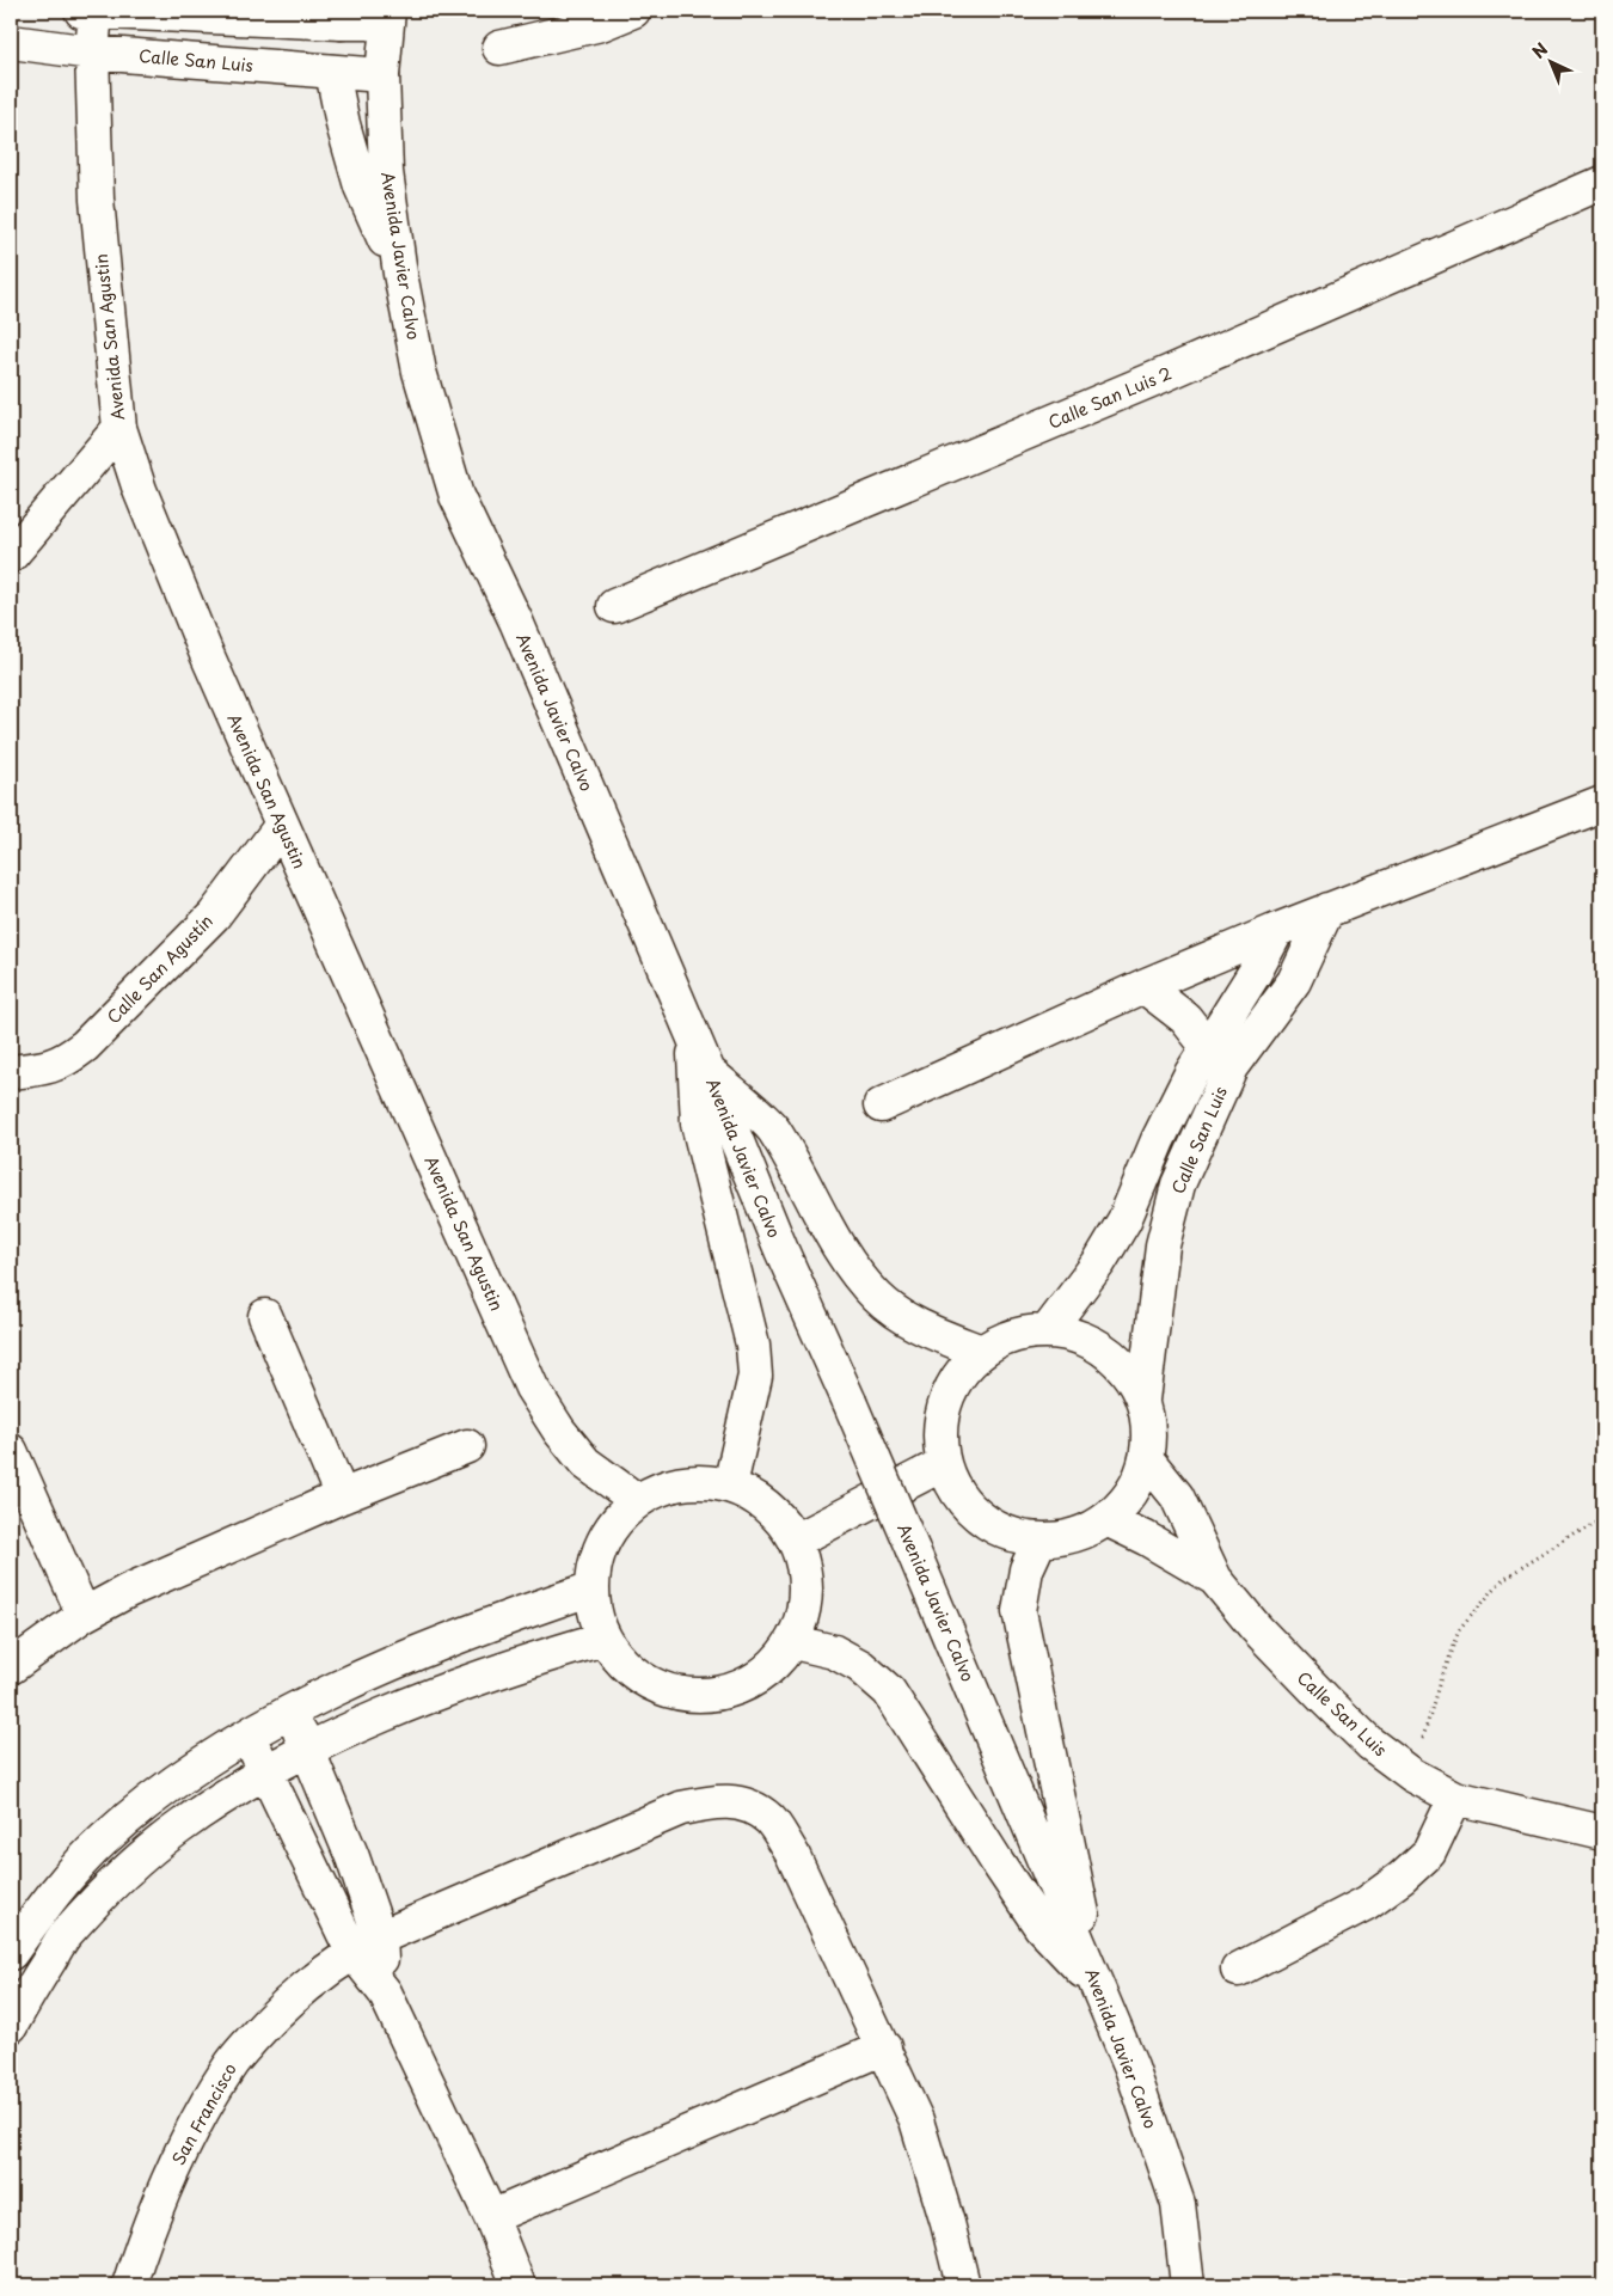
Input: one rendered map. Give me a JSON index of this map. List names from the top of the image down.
{
  "streets": {
    "street": [
      "Calle San Luis",
      "Avenida Javier Calvo",
      "Avenida San Agustin",
      "Calle San Luis 2",
      "Calle San Agustín",
      "San Francisco"
    ]
  },
  "crossings": [
    ["Calle San Luis", "Avenida Javier Calvo"],
    ["Calle San Luis", "Avenida San Agustin"],
    ["Avenida San Agustin", "Calle San Agustín"]
  ],
  "north": "top left"
}
